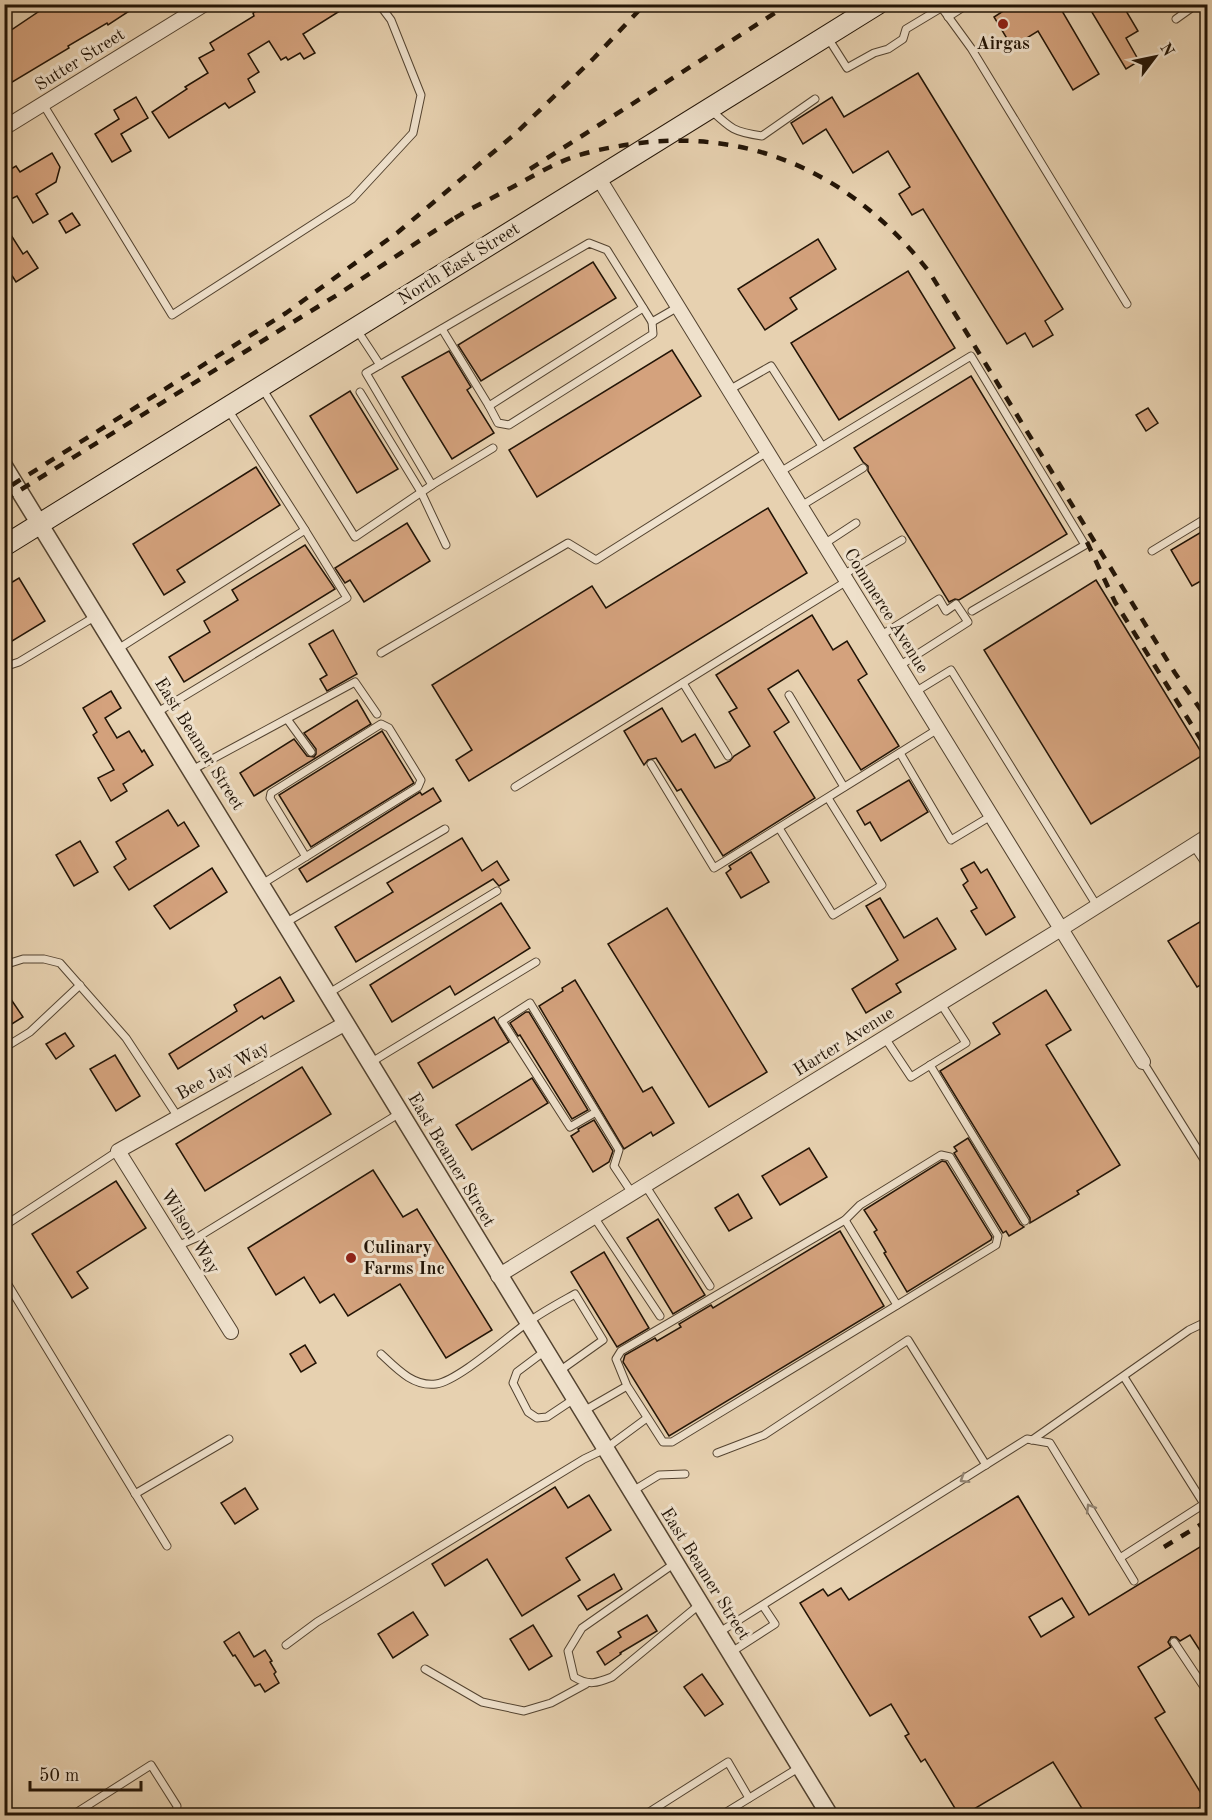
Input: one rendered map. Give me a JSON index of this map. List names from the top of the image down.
{
  "streets": {
    "main road": ["North East Street"],
    "street": [
      "Sutter Street",
      "Commerce Avenue",
      "East Beamer Street",
      "Harter Avenue",
      "Bee Jay Way",
      "Wilson Way"
    ]
  },
  "crossings": [
    ["North East Street", "Commerce Avenue"],
    ["North East Street", "East Beamer Street"],
    ["Commerce Avenue", "Harter Avenue"],
    ["East Beamer Street", "Harter Avenue"],
    ["East Beamer Street", "Bee Jay Way"],
    ["Bee Jay Way", "Wilson Way"]
  ],
  "places": ["Airgas", "Culinary Farms Inc"],
  "scale_bar": "50 m",
  "north": "top right"
}
